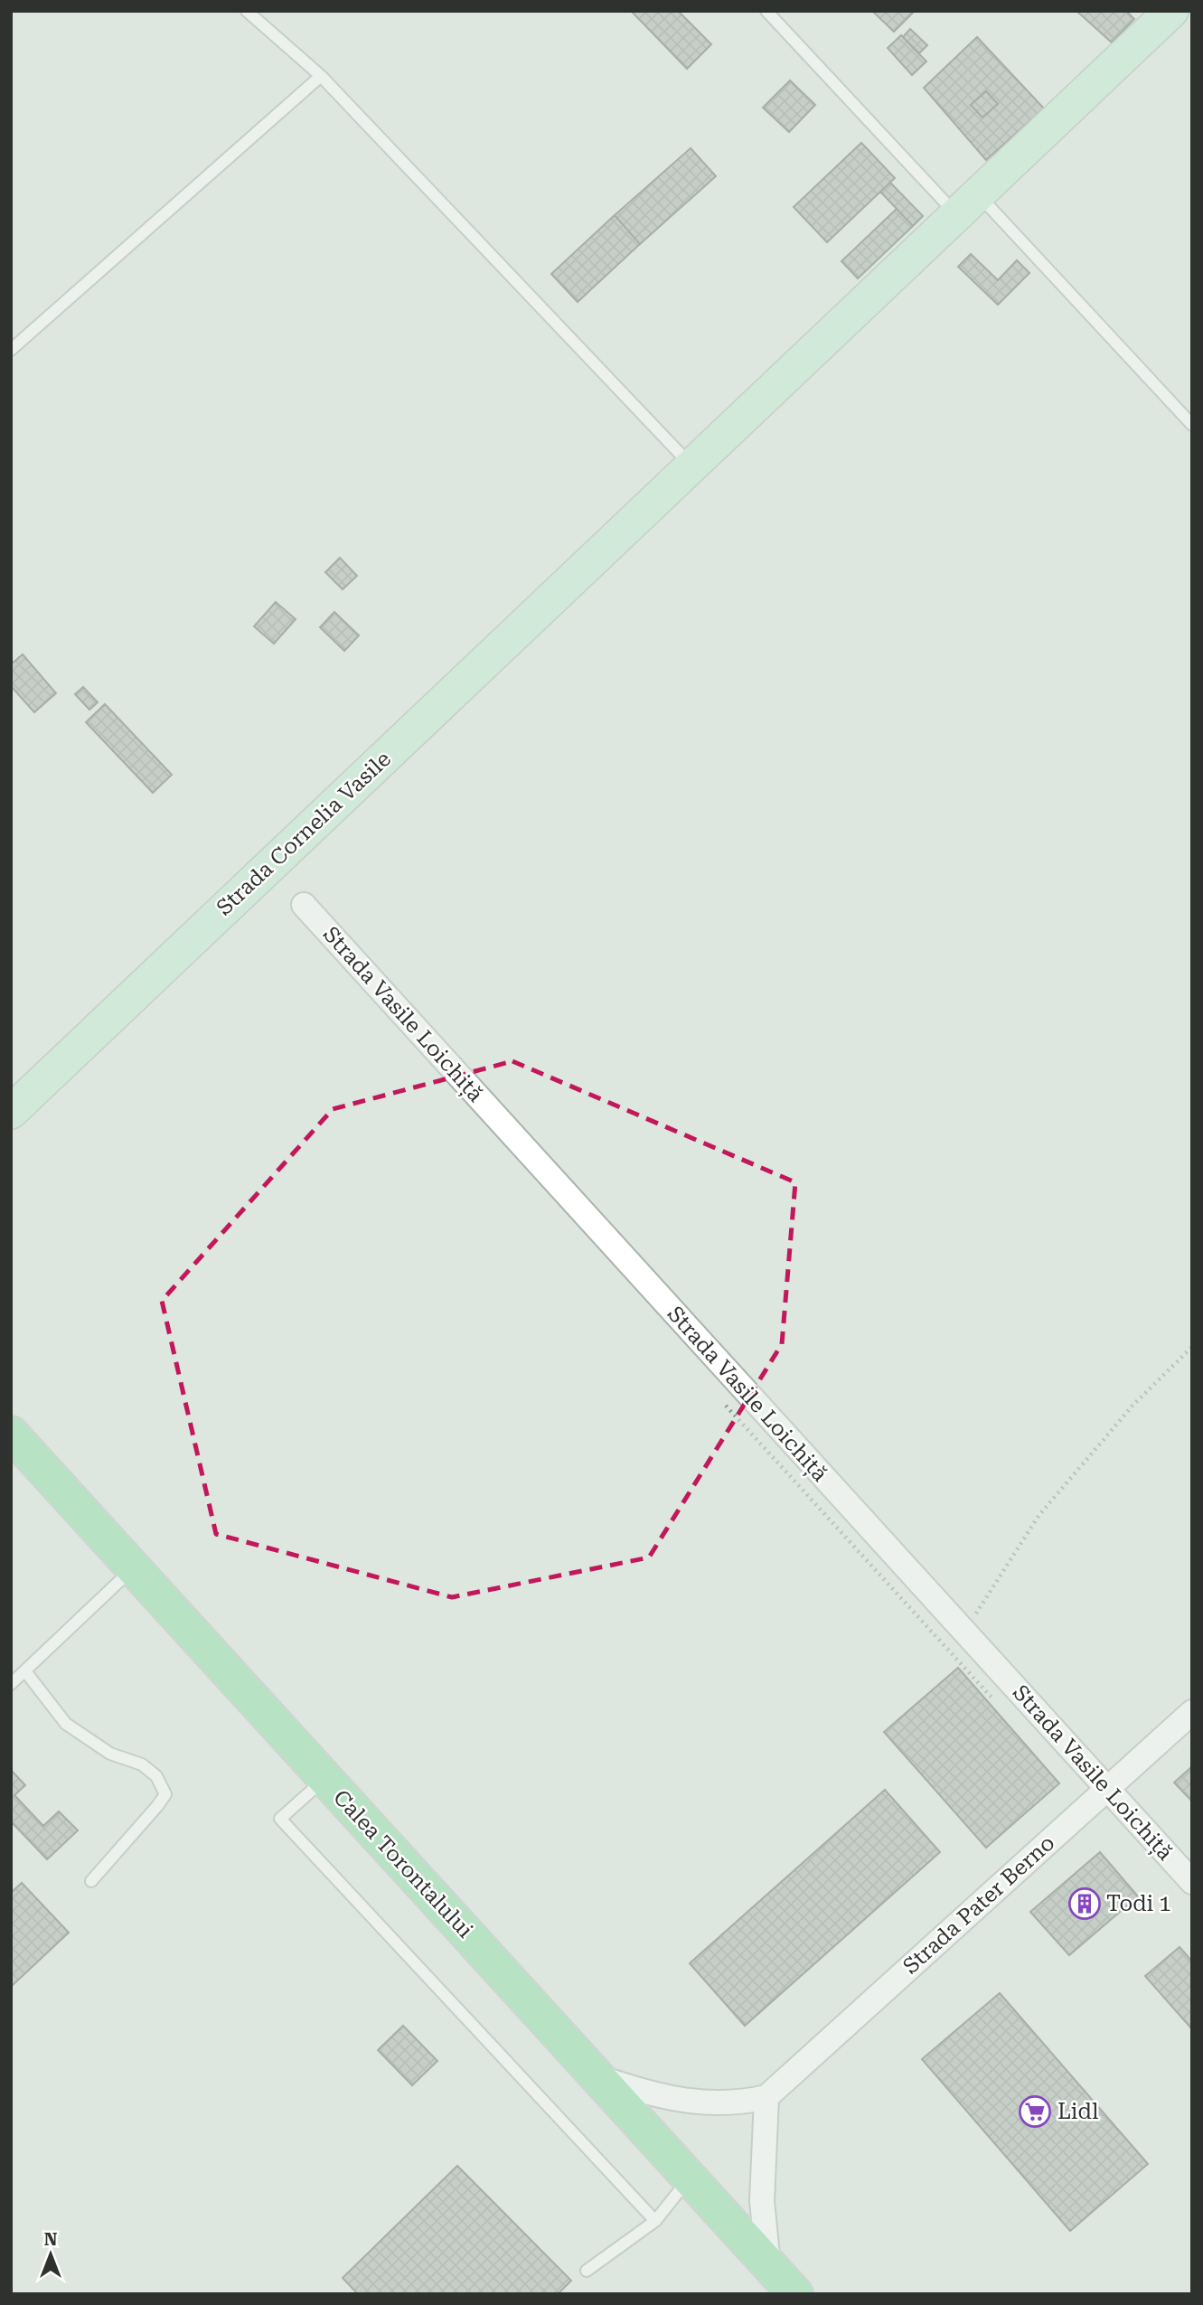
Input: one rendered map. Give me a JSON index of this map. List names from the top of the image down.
{
  "streets": {
    "main road": ["Calea Torontalului"],
    "street": ["Strada Cornelia Vasile", "Strada Vasile Loichiță", "Strada Pater Berno"]
  },
  "crossings": [
    ["Strada Vasile Loichiță", "Strada Pater Berno"]
  ],
  "places": {
    "building": ["Todi 1"],
    "supermarket": ["Lidl"]
  },
  "north": "top"
}
